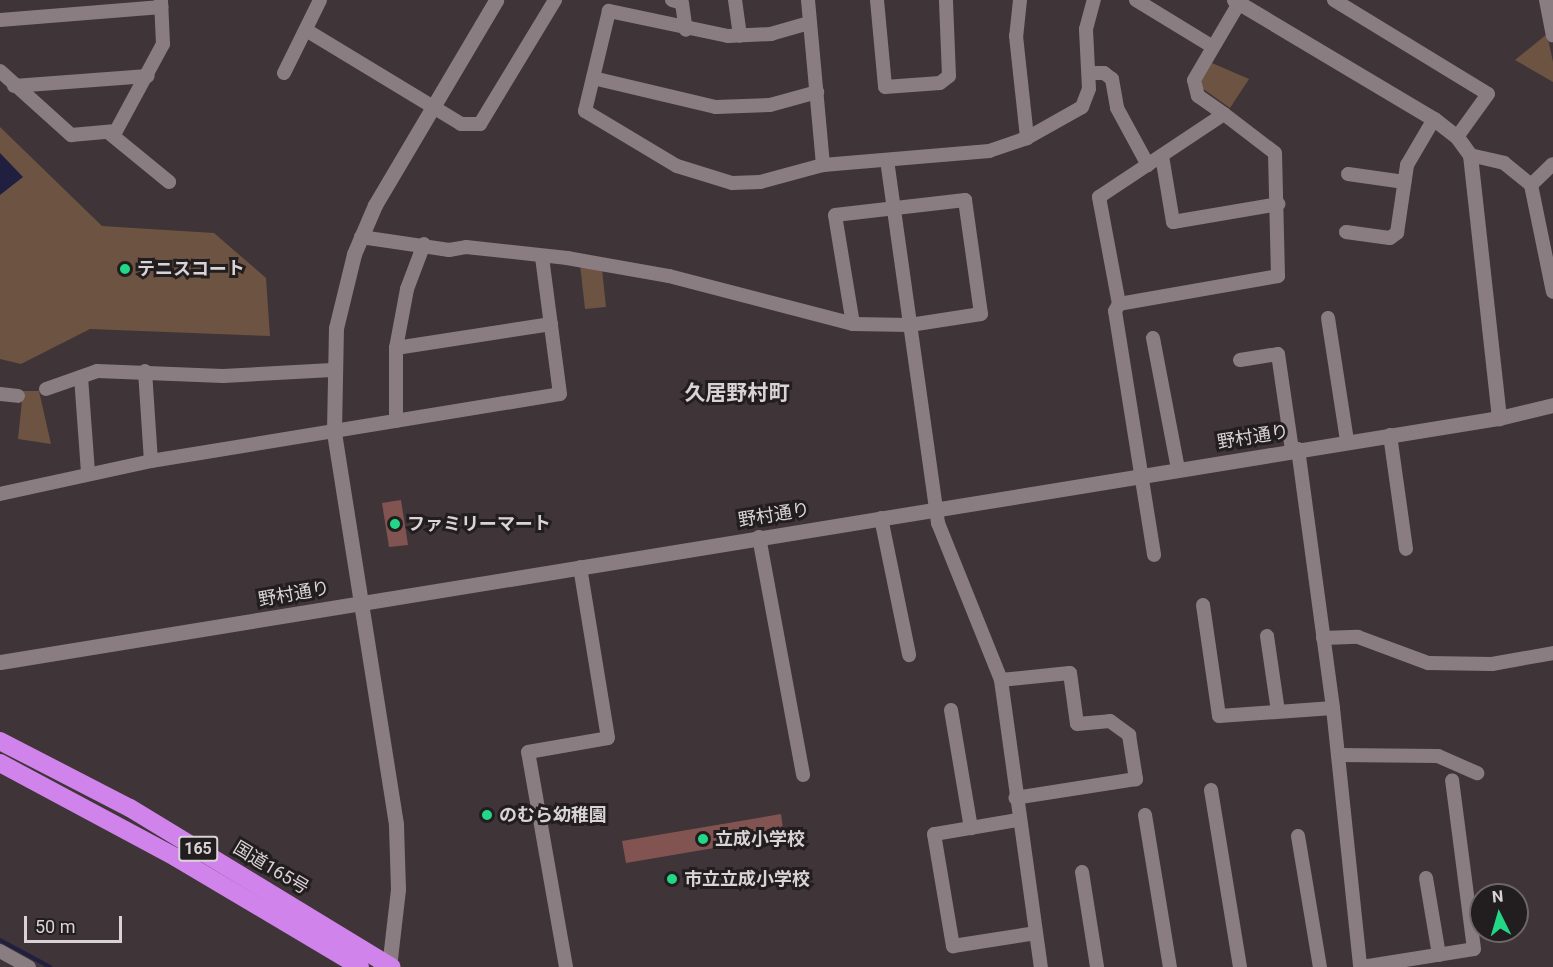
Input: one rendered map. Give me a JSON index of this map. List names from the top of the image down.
{
  "streets": {
    "highway": ["165", "国道165号"],
    "street": ["野村通り"]
  },
  "districts": ["久居野村町"],
  "places": [
    "テニスコート",
    "ファミリーマート",
    "のむら幼稚園",
    "立成小学校",
    "市立立成小学校"
  ],
  "scale_bar": "50 m",
  "north": "top"
}
